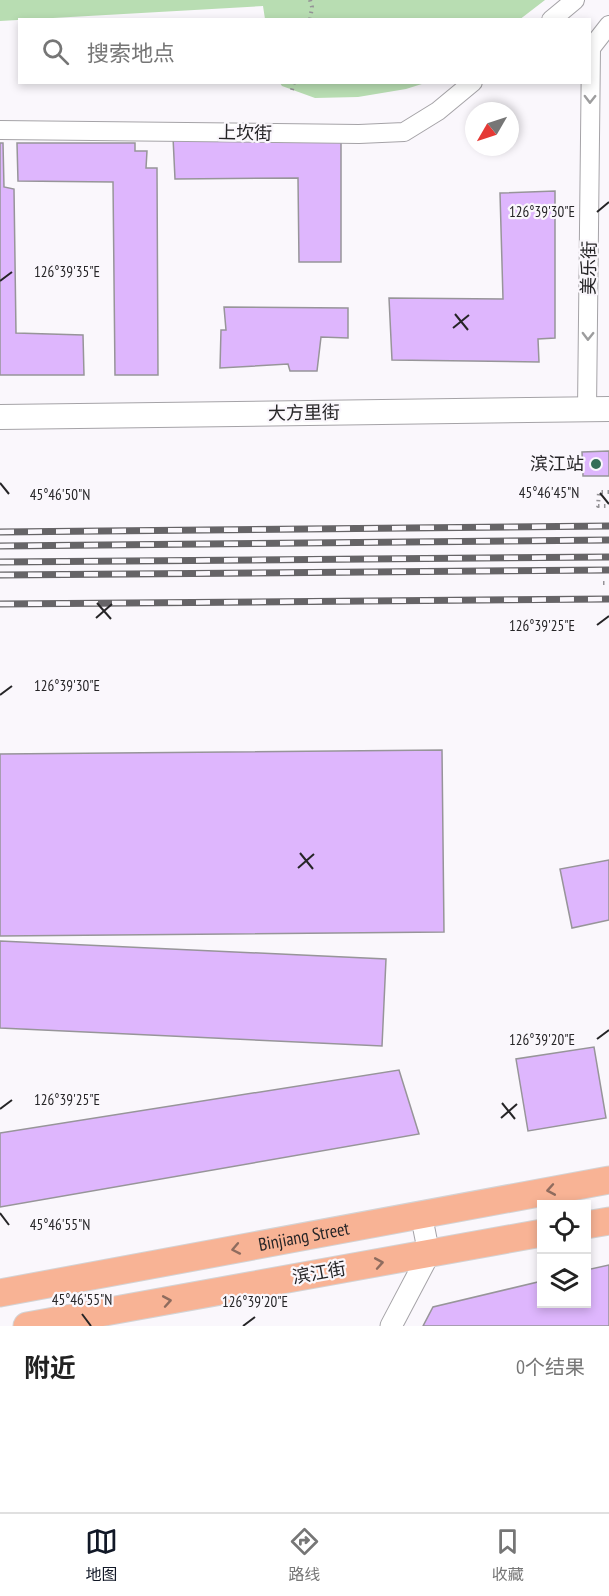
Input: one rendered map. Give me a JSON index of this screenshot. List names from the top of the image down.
{
  "streets": {
    "main road": ["大方里街", "Binjiang Street", "滨江街"],
    "street": ["上坎街", "美乐街"]
  },
  "crossings": [
    ["美乐街", "大方里街"]
  ],
  "one_way": ["美乐街", "Binjiang Street", "滨江街"],
  "places": ["滨江站"],
  "north": "bottom left",
  "page": {
    "search": "搜索地点",
    "heading": ["附近", "0个结果"],
    "nav": ["地图", "路线", "收藏"]
  },
  "coordinates": [
    "126°39'30\"E",
    "126°39'35\"E",
    "45°46'45\"N",
    "45°46'50\"N",
    "126°39'25\"E",
    "126°39'20\"E",
    "45°46'55\"N"
  ]
}
